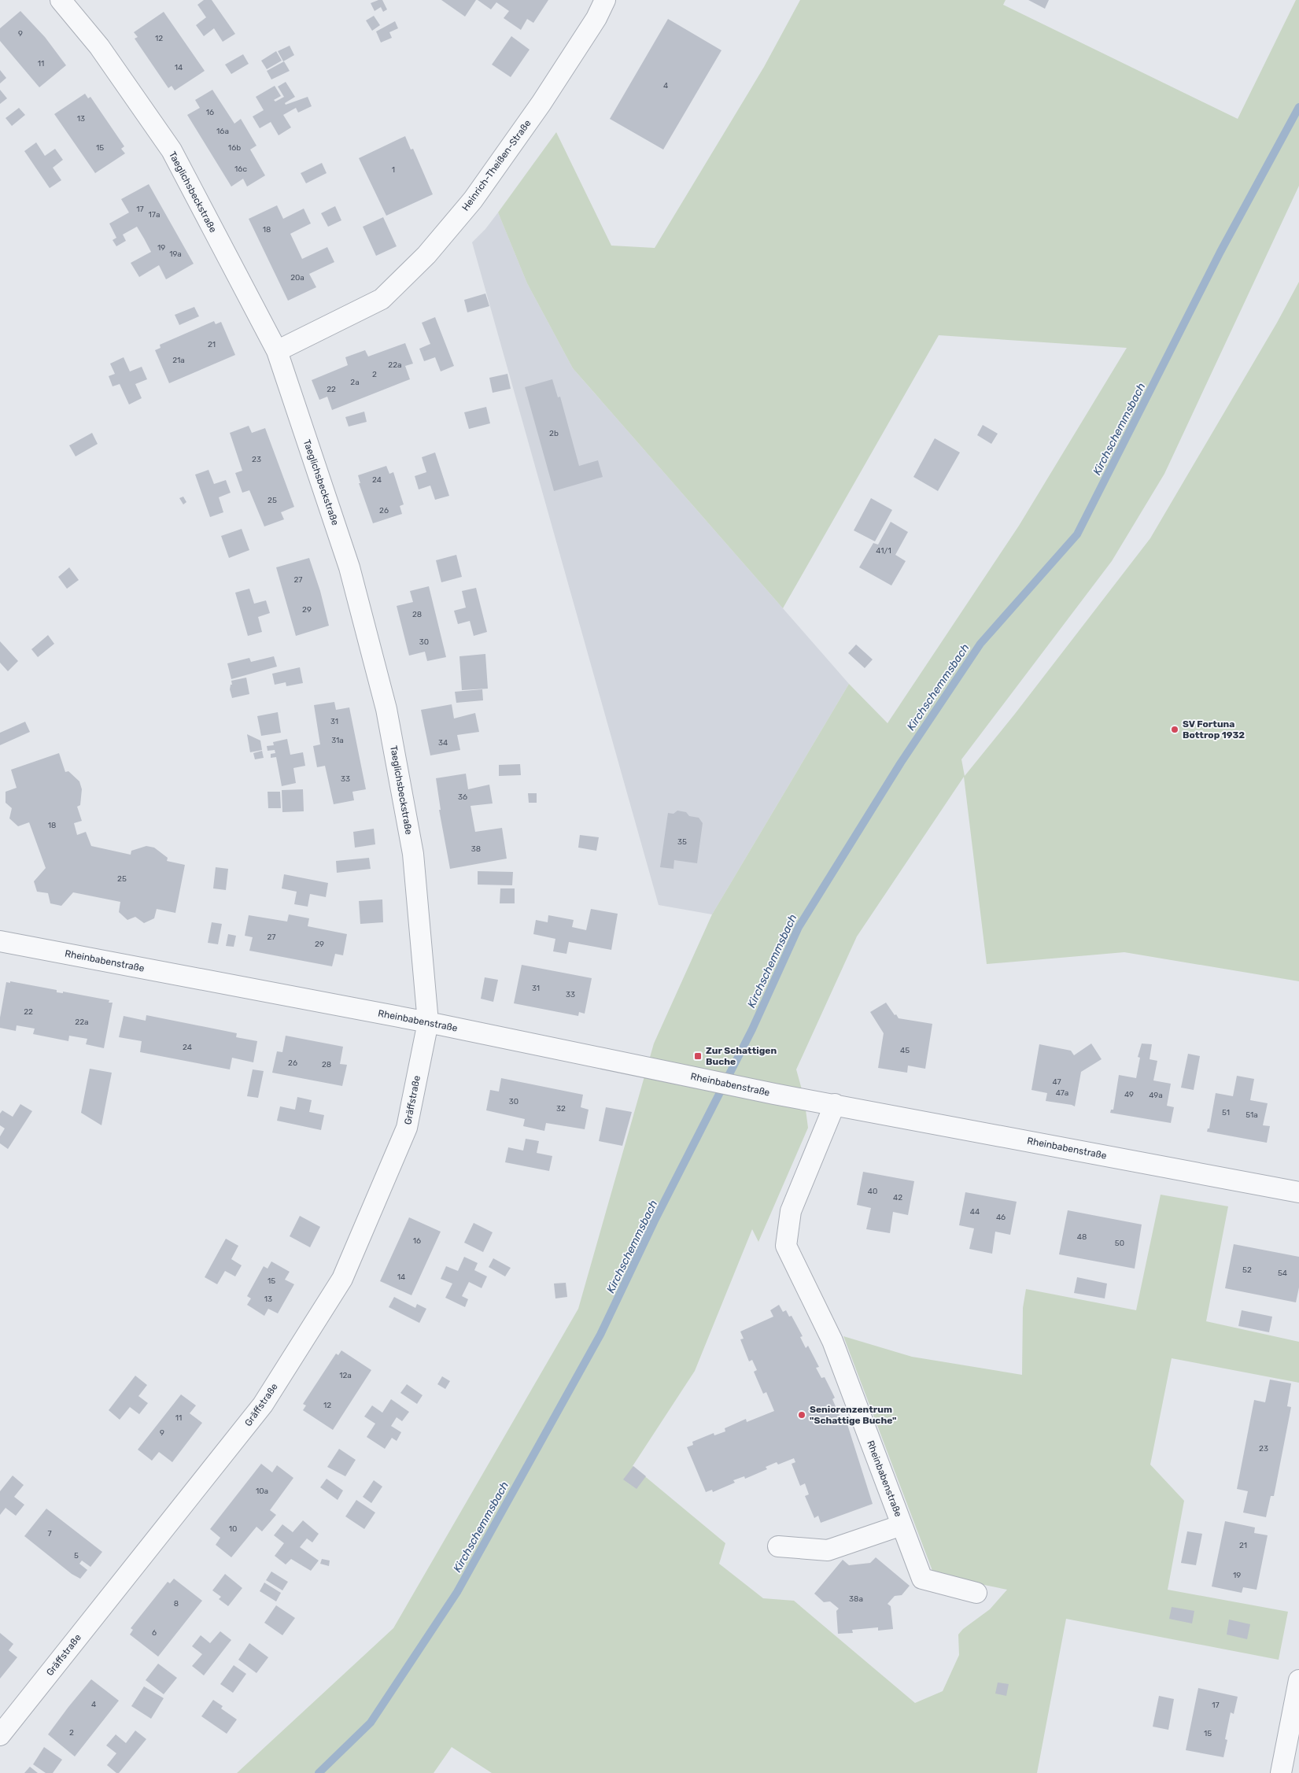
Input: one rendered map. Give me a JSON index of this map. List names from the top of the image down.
{
  "streets": {
    "street": [
      "Heinrich-Theißen-Straße",
      "Taeglichsbeckstraße",
      "Rheinbabenstraße",
      "Gräffstraße"
    ]
  },
  "crossings": [
    ["Heinrich-Theißen-Straße", "Taeglichsbeckstraße"],
    ["Taeglichsbeckstraße", "Rheinbabenstraße"],
    ["Taeglichsbeckstraße", "Gräffstraße"],
    ["Rheinbabenstraße", "Gräffstraße"]
  ],
  "water": ["Kirchschemmsbach"],
  "places": {
    "other": ["SV Fortuna Bottrop 1932", "Seniorenzentrum \"Schattige Buche\""],
    "transit": ["Zur Schattigen Buche"]
  },
  "house_numbers": [
    "9",
    "12",
    "11",
    "14",
    "4",
    "16",
    "13",
    "16a",
    "15",
    "16b",
    "16c",
    "1",
    "17",
    "17a",
    "18",
    "19",
    "19a",
    "20a",
    "21",
    "21a",
    "22a",
    "2",
    "2a",
    "22",
    "2b",
    "23",
    "24",
    "25",
    "26",
    "41/1",
    "27",
    "29",
    "28",
    "30",
    "31",
    "31a",
    "34",
    "33",
    "36",
    "18",
    "35",
    "38",
    "25",
    "27",
    "29",
    "31",
    "33",
    "22",
    "22a",
    "24",
    "45",
    "26",
    "28",
    "47",
    "47a",
    "49",
    "49a",
    "30",
    "32",
    "51",
    "51a",
    "40",
    "42",
    "44",
    "46",
    "48",
    "16",
    "50",
    "52",
    "54",
    "14",
    "15",
    "13",
    "12a",
    "12",
    "11",
    "9",
    "23",
    "10a",
    "10",
    "7",
    "21",
    "5",
    "19",
    "38a",
    "8",
    "6",
    "4",
    "17",
    "2",
    "15"
  ]
}
